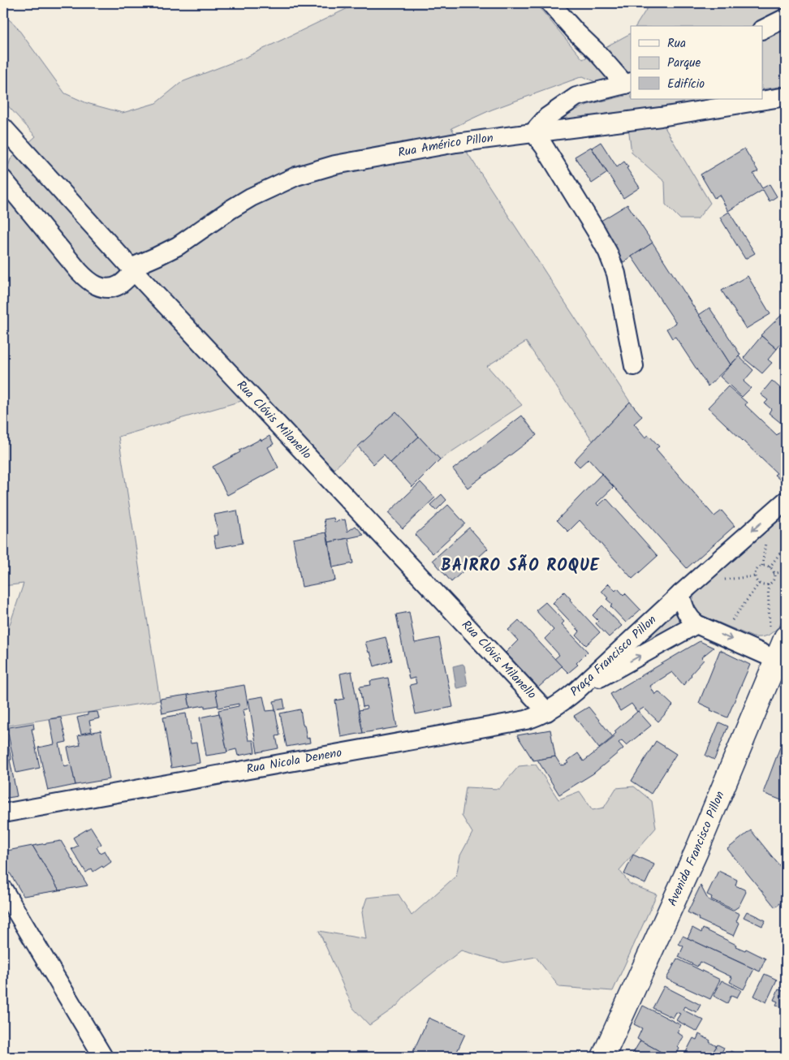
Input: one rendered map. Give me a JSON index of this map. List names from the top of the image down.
{
  "streets": {
    "main road": ["Avenida Francisco Pillon"],
    "street": [
      "Rua Américo Pillon",
      "Rua Clóvis Milanello",
      "Praça Francisco Pillon",
      "Rua Nicola Deneno"
    ]
  },
  "crossings": [
    ["Rua Américo Pillon", "Rua Clóvis Milanello"],
    ["Rua Clóvis Milanello", "Rua Nicola Deneno"],
    ["Praça Francisco Pillon", "Rua Nicola Deneno"]
  ],
  "districts": ["BAIRRO SÃO ROQUE"],
  "legend": ["Rua", "Parque", "Edifício"]
}
